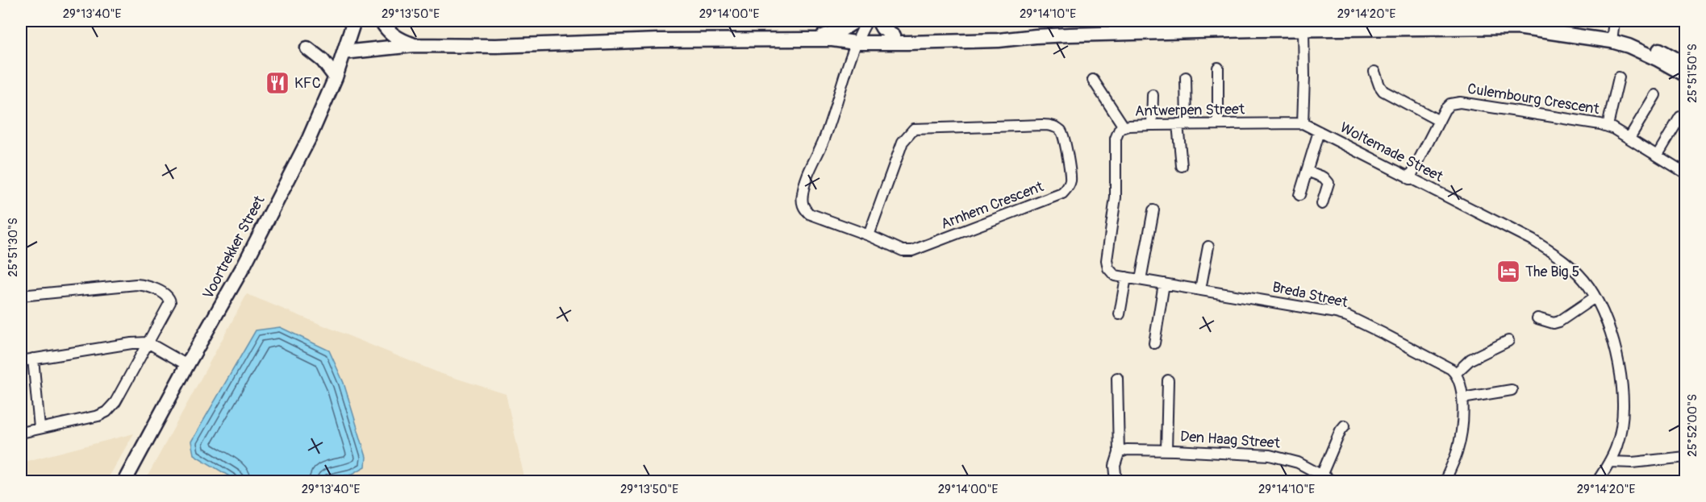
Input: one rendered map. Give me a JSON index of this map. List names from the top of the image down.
{
  "streets": {
    "main road": ["Voortrekker Street"],
    "street": [
      "Culembourg Crescent",
      "Antwerpen Street",
      "Woltemade Street",
      "Arnhem Crescent",
      "Breda Street",
      "Den Haag Street"
    ]
  },
  "crossings": [
    ["Culembourg Crescent", "Woltemade Street"],
    ["Antwerpen Street", "Woltemade Street"],
    ["Antwerpen Street", "Breda Street"]
  ],
  "places": {
    "restaurant": ["KFC"],
    "hotel": ["The Big 5"]
  },
  "coordinates": [
    "29°13'40\"E",
    "29°13'50\"E",
    "29°14'00\"E",
    "29°14'10\"E",
    "29°14'20\"E",
    "25°51'50\"S",
    "25°51'30\"S",
    "25°52'00\"S"
  ]
}
